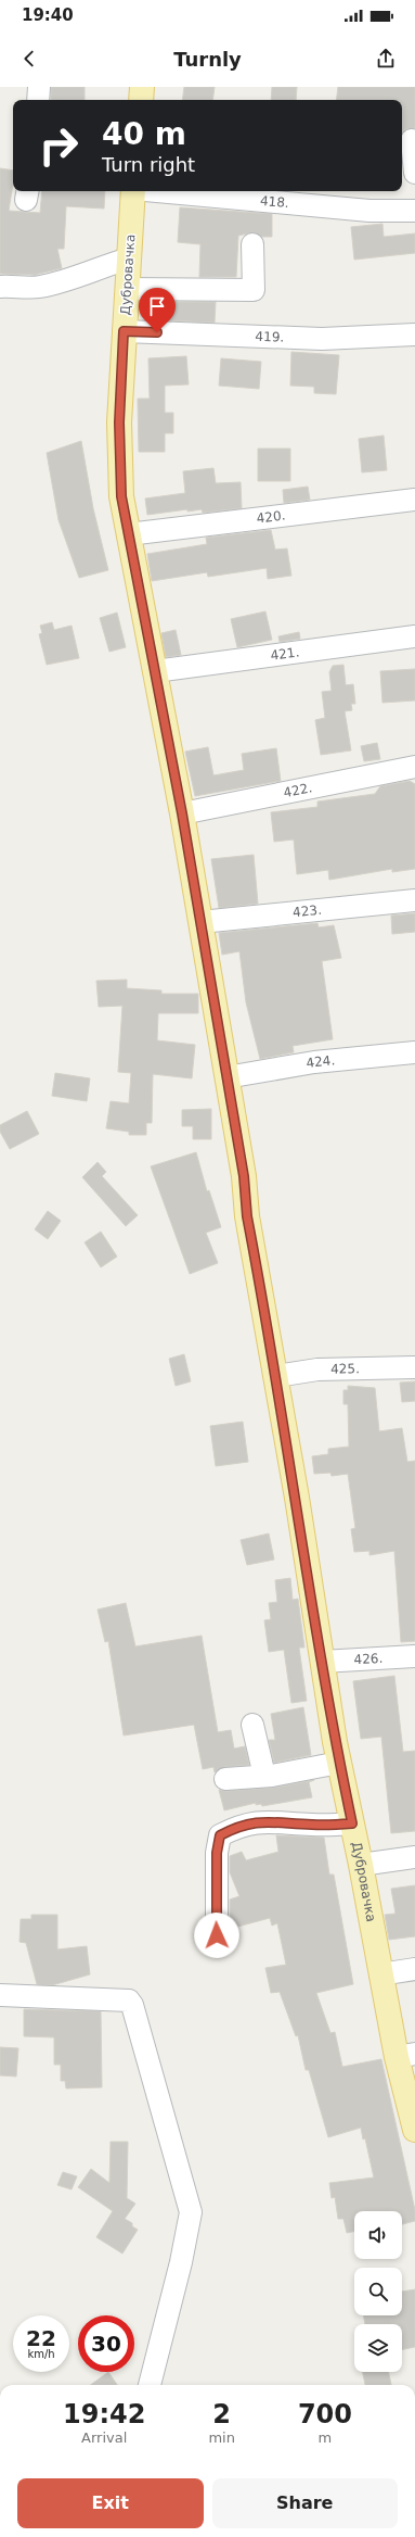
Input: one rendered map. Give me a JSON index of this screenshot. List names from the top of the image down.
{
  "streets": {
    "main road": ["Дубровачка"],
    "street": [
      "418.",
      "419.",
      "420.",
      "421.",
      "422.",
      "423.",
      "424.",
      "425.",
      "426."
    ]
  },
  "crossings": [
    ["Дубровачка", "419."],
    ["Дубровачка", "420."],
    ["Дубровачка", "421."],
    ["Дубровачка", "422."],
    ["Дубровачка", "423."],
    ["Дубровачка", "424."],
    ["Дубровачка", "425."],
    ["Дубровачка", "426."]
  ],
  "page": {
    "status": "19:40",
    "header": "Turnly",
    "turn": ["40 m", "Turn right"],
    "speed": "22 km/h",
    "limit": "30",
    "eta": [
      "19:42",
      "Arrival",
      "2",
      "min",
      "700",
      "m"
    ],
    "buttons": ["Exit", "Share"]
  }
}
